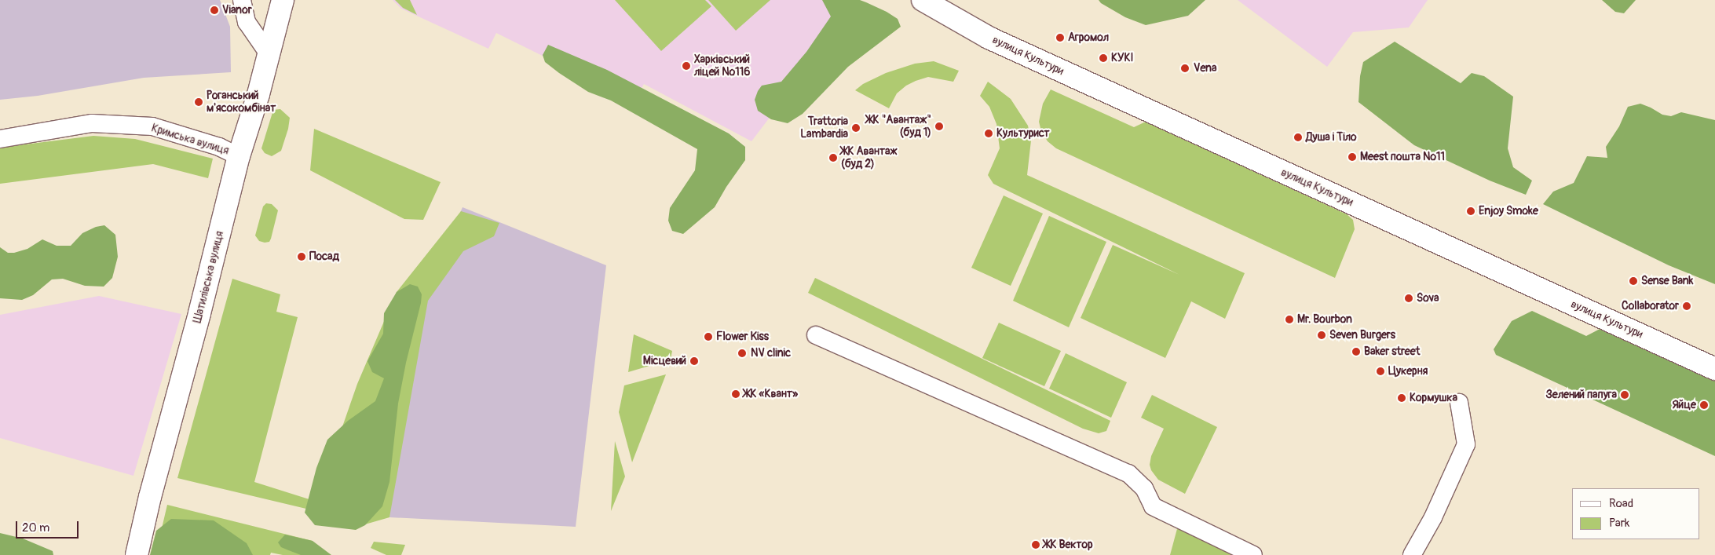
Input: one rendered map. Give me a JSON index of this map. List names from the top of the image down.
{
  "streets": {
    "street": ["вулиця Культури", "Кримська вулиця", "Шатилівська вулиця"]
  },
  "crossings": [
    ["Кримська вулиця", "Шатилівська вулиця"]
  ],
  "places": [
    "Vianor",
    "Агромол",
    "КУКІ",
    "Харківський ліцей №116",
    "Vena",
    "Роганський м'ясокомбінат",
    "ЖК \"Авантаж\" (буд 1)",
    "Trattoria Lambardia",
    "Культурист",
    "Душа і Тіло",
    "Meest пошта №11",
    "ЖК Авантаж (буд 2)",
    "Enjoy Smoke",
    "Посад",
    "Sense Bank",
    "Sova",
    "Collaborator",
    "Mr. Bourbon",
    "Seven Burgers",
    "Flower Kiss",
    "Baker street",
    "NV clinic",
    "Місцевий",
    "Цукерня",
    "ЖК «Квант»",
    "Зелений папуга",
    "Кормушка",
    "Яйце",
    "ЖК Вектор"
  ],
  "legend": ["Road", "Park"],
  "scale_bar": "20 m"
}
